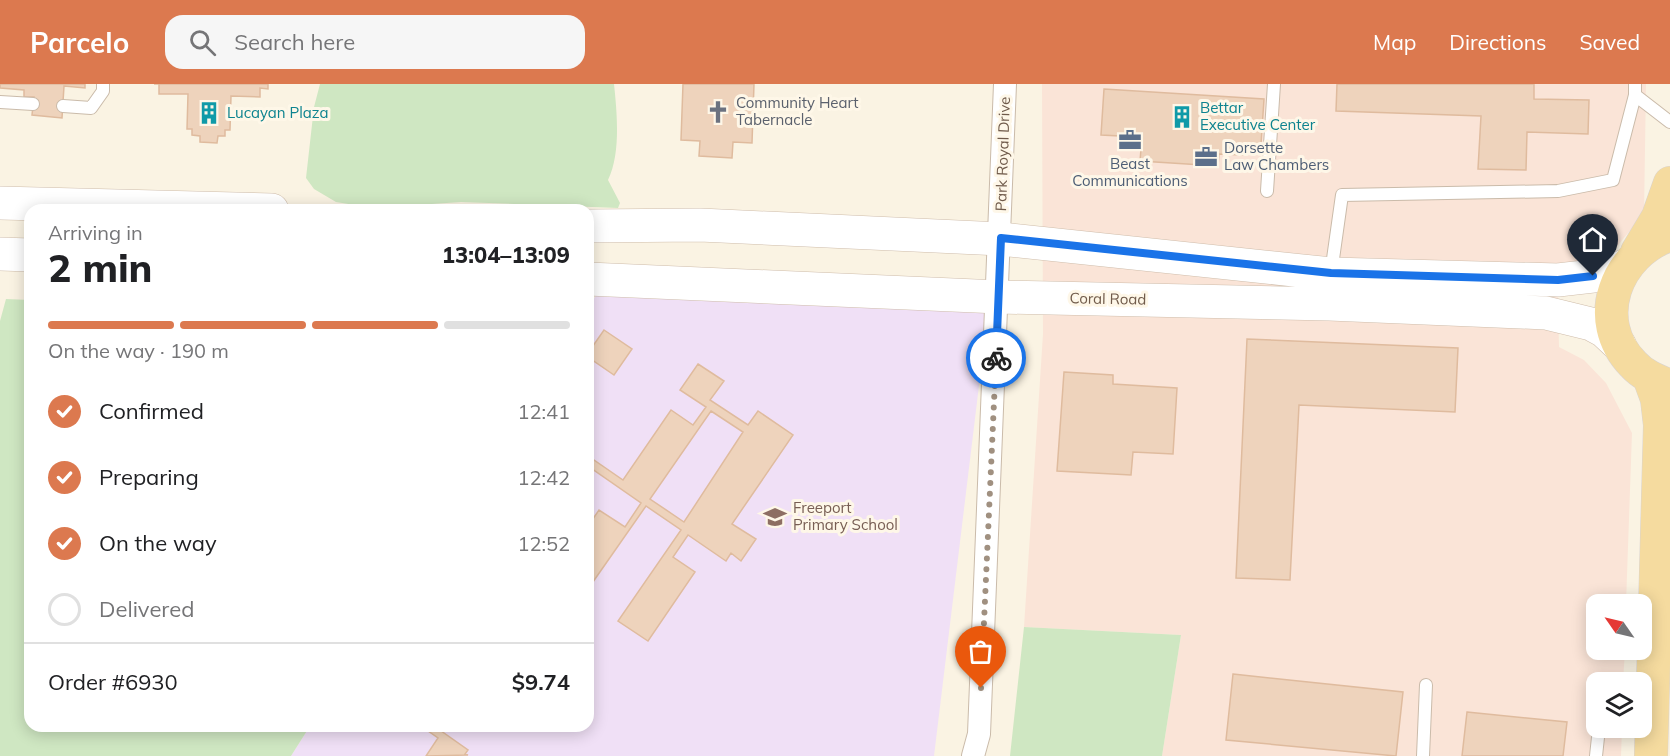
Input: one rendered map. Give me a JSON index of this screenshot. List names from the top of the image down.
{
  "streets": {
    "main road": ["Coral Road"],
    "street": ["Park Royal Drive"]
  },
  "crossings": [
    ["Park Royal Drive", "Coral Road"]
  ],
  "places": {
    "church": ["Community Heart Tabernacle"],
    "building": ["Lucayan Plaza", "Bettar Executive Center"],
    "office": ["Beast Communications", "Dorsette Law Chambers"],
    "school or university": ["Freeport Primary School"]
  },
  "north": "top left",
  "page": {
    "header": "Parcelo",
    "search": "Search here",
    "nav": ["Map", "Directions", "Saved"],
    "heading": ["2 min", "Arriving in", "13:04–13:09"],
    "panel": ["Order #6930", "$9.74"],
    "bar": "On the way · 190 m",
    "list": [
      ["Confirmed", "12:41"],
      ["Preparing", "12:42"],
      ["On the way", "12:52"],
      "Delivered"
    ]
  }
}
